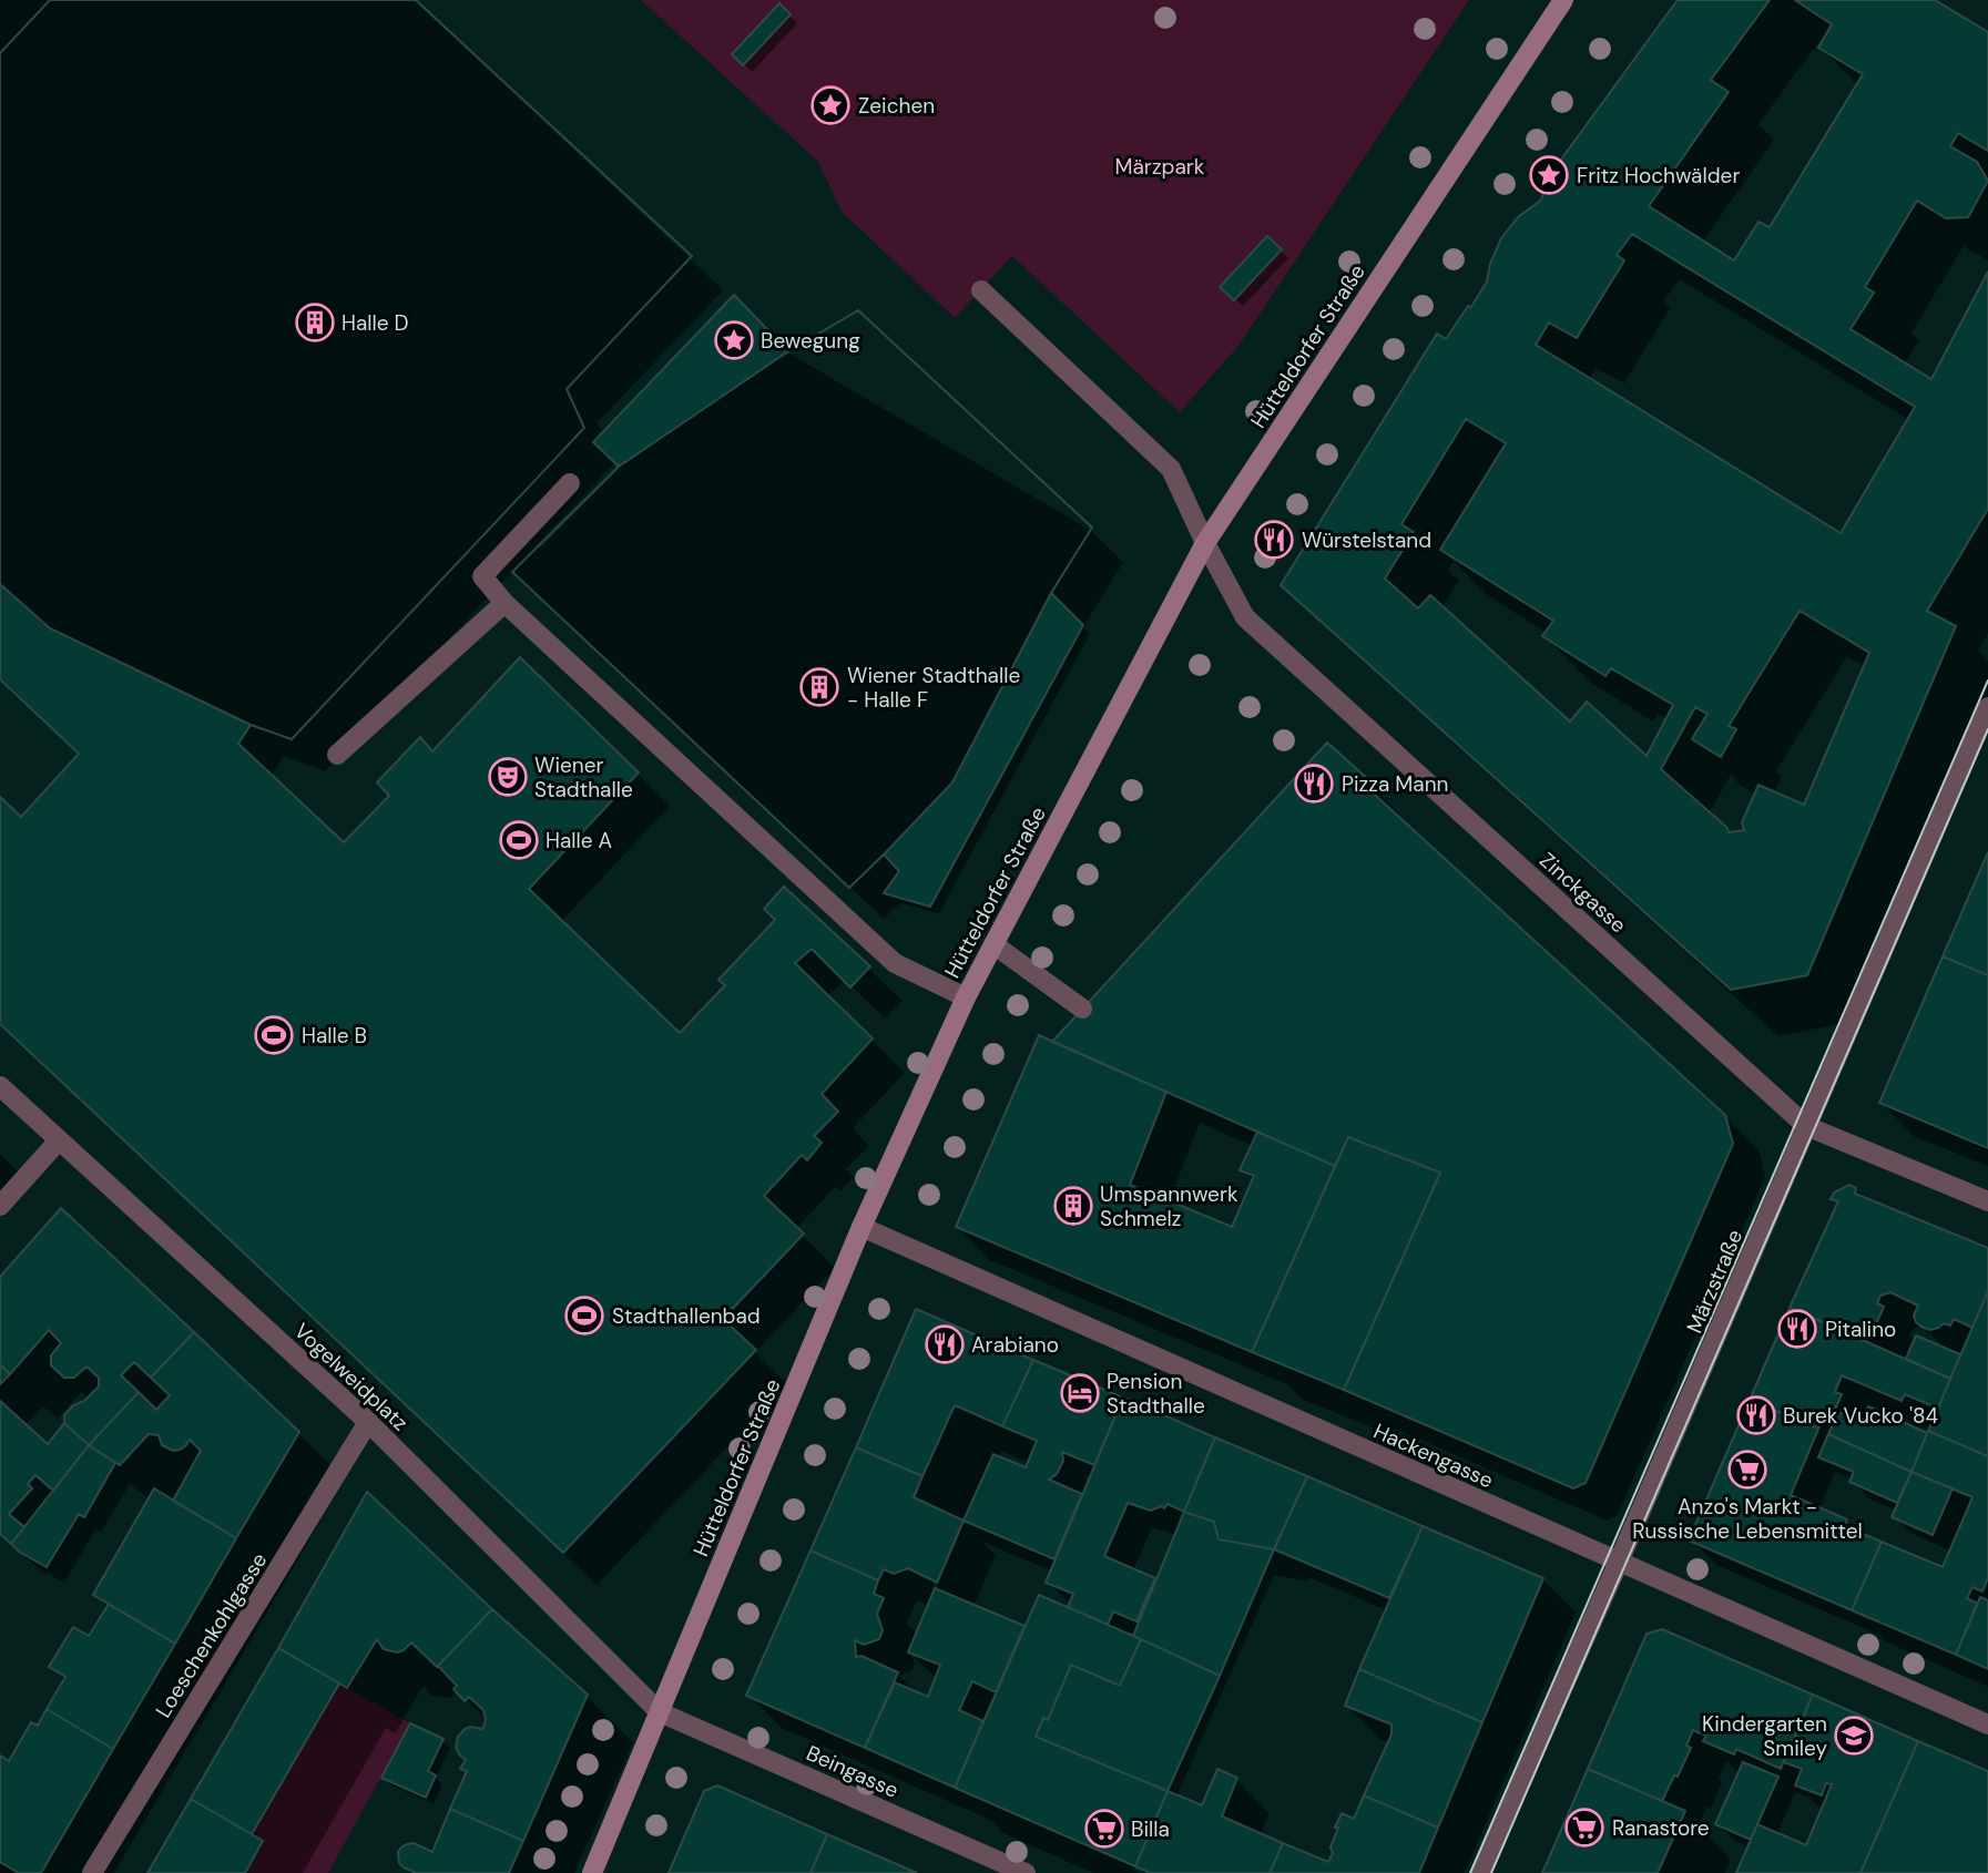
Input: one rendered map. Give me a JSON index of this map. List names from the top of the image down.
{
  "streets": {
    "main road": ["Hütteldorfer Straße"],
    "street": [
      "Zinckgasse",
      "Märzstraße",
      "Vogelweidplatz",
      "Hackengasse",
      "Loeschenkohlgasse",
      "Beingasse"
    ]
  },
  "crossings": [
    ["Hütteldorfer Straße", "Zinckgasse"],
    ["Hütteldorfer Straße", "Vogelweidplatz"],
    ["Hütteldorfer Straße", "Hackengasse"],
    ["Hütteldorfer Straße", "Beingasse"],
    ["Zinckgasse", "Märzstraße"],
    ["Märzstraße", "Hackengasse"],
    ["Vogelweidplatz", "Loeschenkohlgasse"],
    ["Vogelweidplatz", "Beingasse"]
  ],
  "parks": ["Märzpark"],
  "places": {
    "place": ["Zeichen", "Fritz Hochwälder", "Bewegung"],
    "building": ["Halle D", "Wiener Stadthalle - Halle F", "Umspannwerk Schmelz"],
    "restaurant": [
      "Würstelstand",
      "Pizza Mann",
      "Pitalino",
      "Arabiano",
      "Burek Vucko '84"
    ],
    "theatre": ["Wiener Stadthalle"],
    "sports": ["Halle A", "Halle B", "Stadthallenbad"],
    "hotel": ["Pension Stadthalle"],
    "supermarket": ["Anzo's Markt - Russische Lebensmittel", "Ranastore", "Billa"],
    "school or university": ["Kindergarten Smiley"]
  }
}
